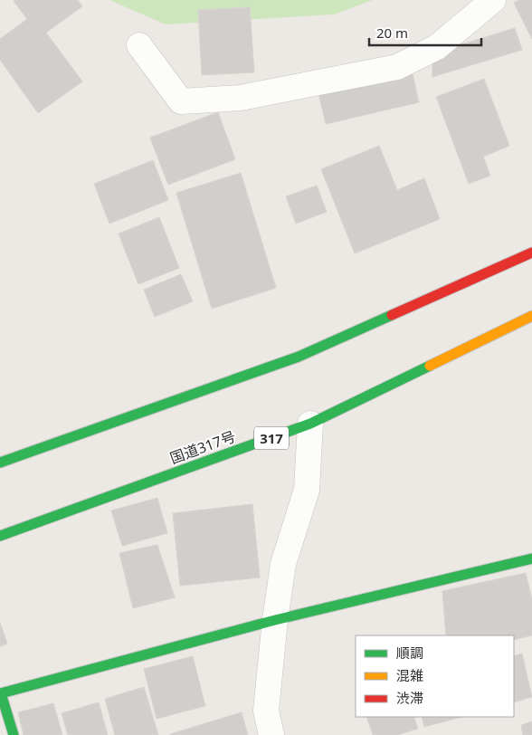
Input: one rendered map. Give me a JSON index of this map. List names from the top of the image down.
{
  "streets": {
    "main road": ["317", "国道317号"]
  },
  "legend": ["順調", "混雑", "渋滞"],
  "scale_bar": "20 m"
}
